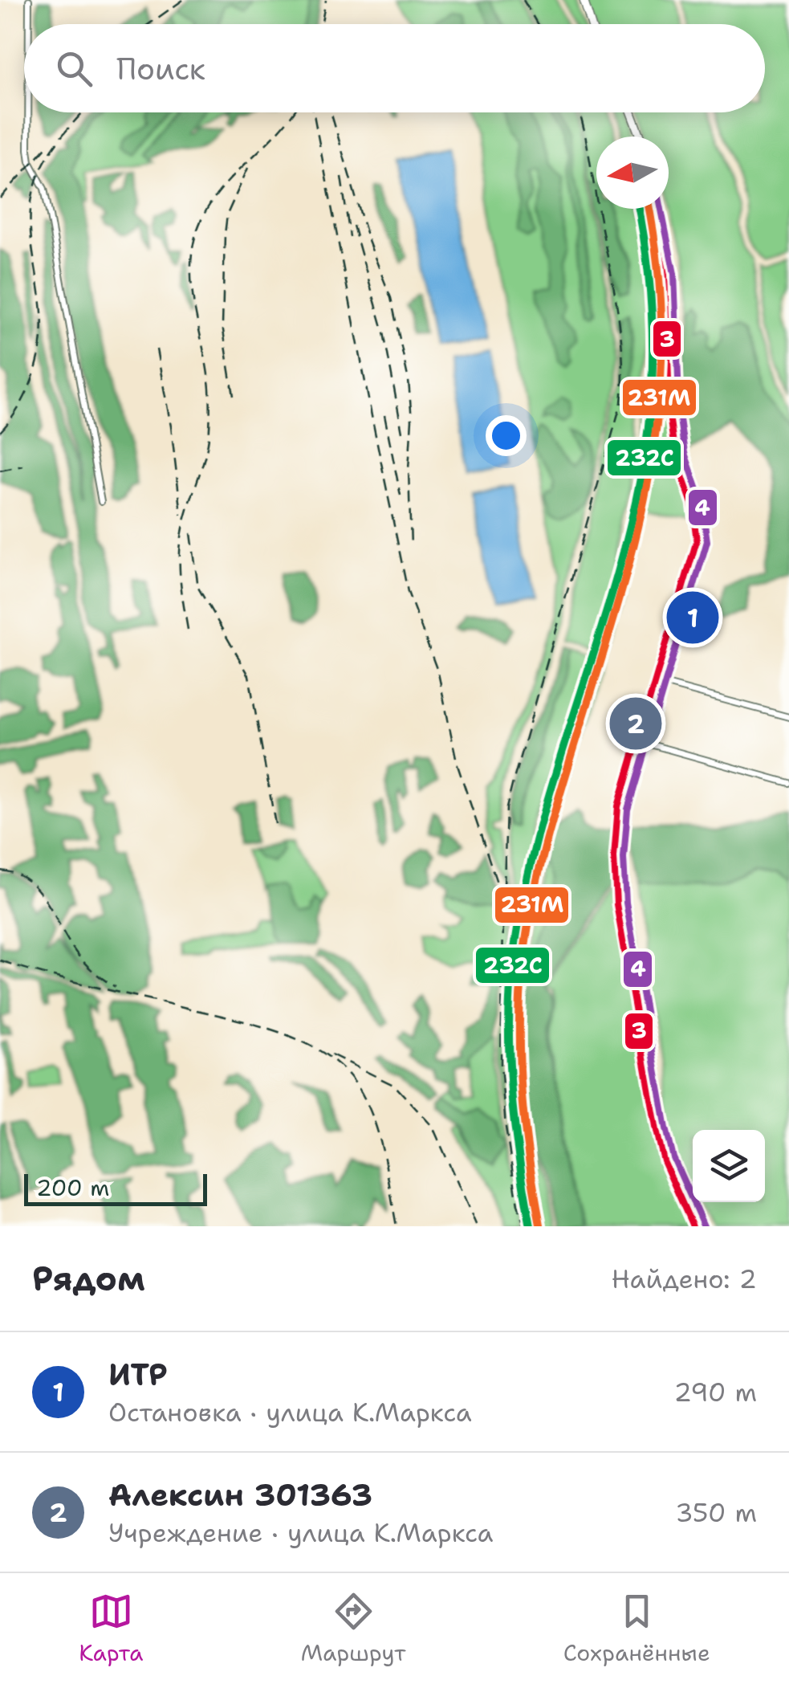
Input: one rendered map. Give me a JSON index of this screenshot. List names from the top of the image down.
{
  "lines": [
    "transit line 232C",
    "transit line 231М",
    "transit line 4",
    "transit line 3"
  ],
  "scale_bar": "200 m",
  "north": "left",
  "page": {
    "search": "Поиск",
    "pins": ["1", "2"],
    "scale": "200 m",
    "heading": ["Рядом", "Найдено: 2"],
    "list": [
      {
        "mark": "1",
        "name": "ИТР",
        "note": "Остановка · улица К.Маркса",
        "value": "290 m"
      },
      {
        "mark": "2",
        "name": "Алексин 301363",
        "note": "Учреждение · улица К.Маркса",
        "value": "350 m"
      }
    ],
    "nav": ["Карта", "Маршрут", "Сохранённые"]
  }
}
